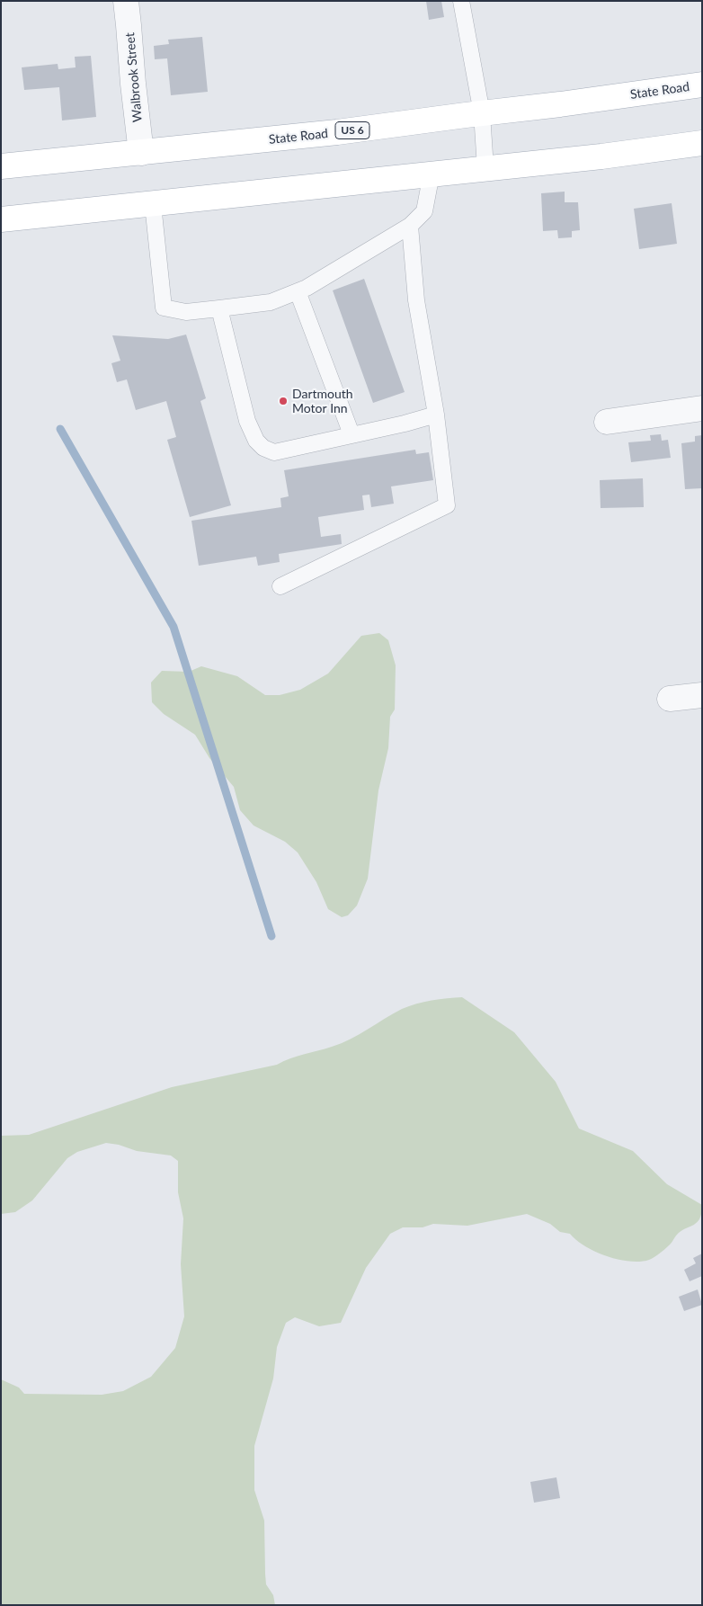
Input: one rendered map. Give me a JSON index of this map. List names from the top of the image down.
{
  "streets": {
    "main road": ["State Road", "US 6"],
    "street": ["Walbrook Street"]
  },
  "crossings": [
    ["Walbrook Street", "State Road"]
  ],
  "places": ["Dartmouth Motor Inn"]
}
